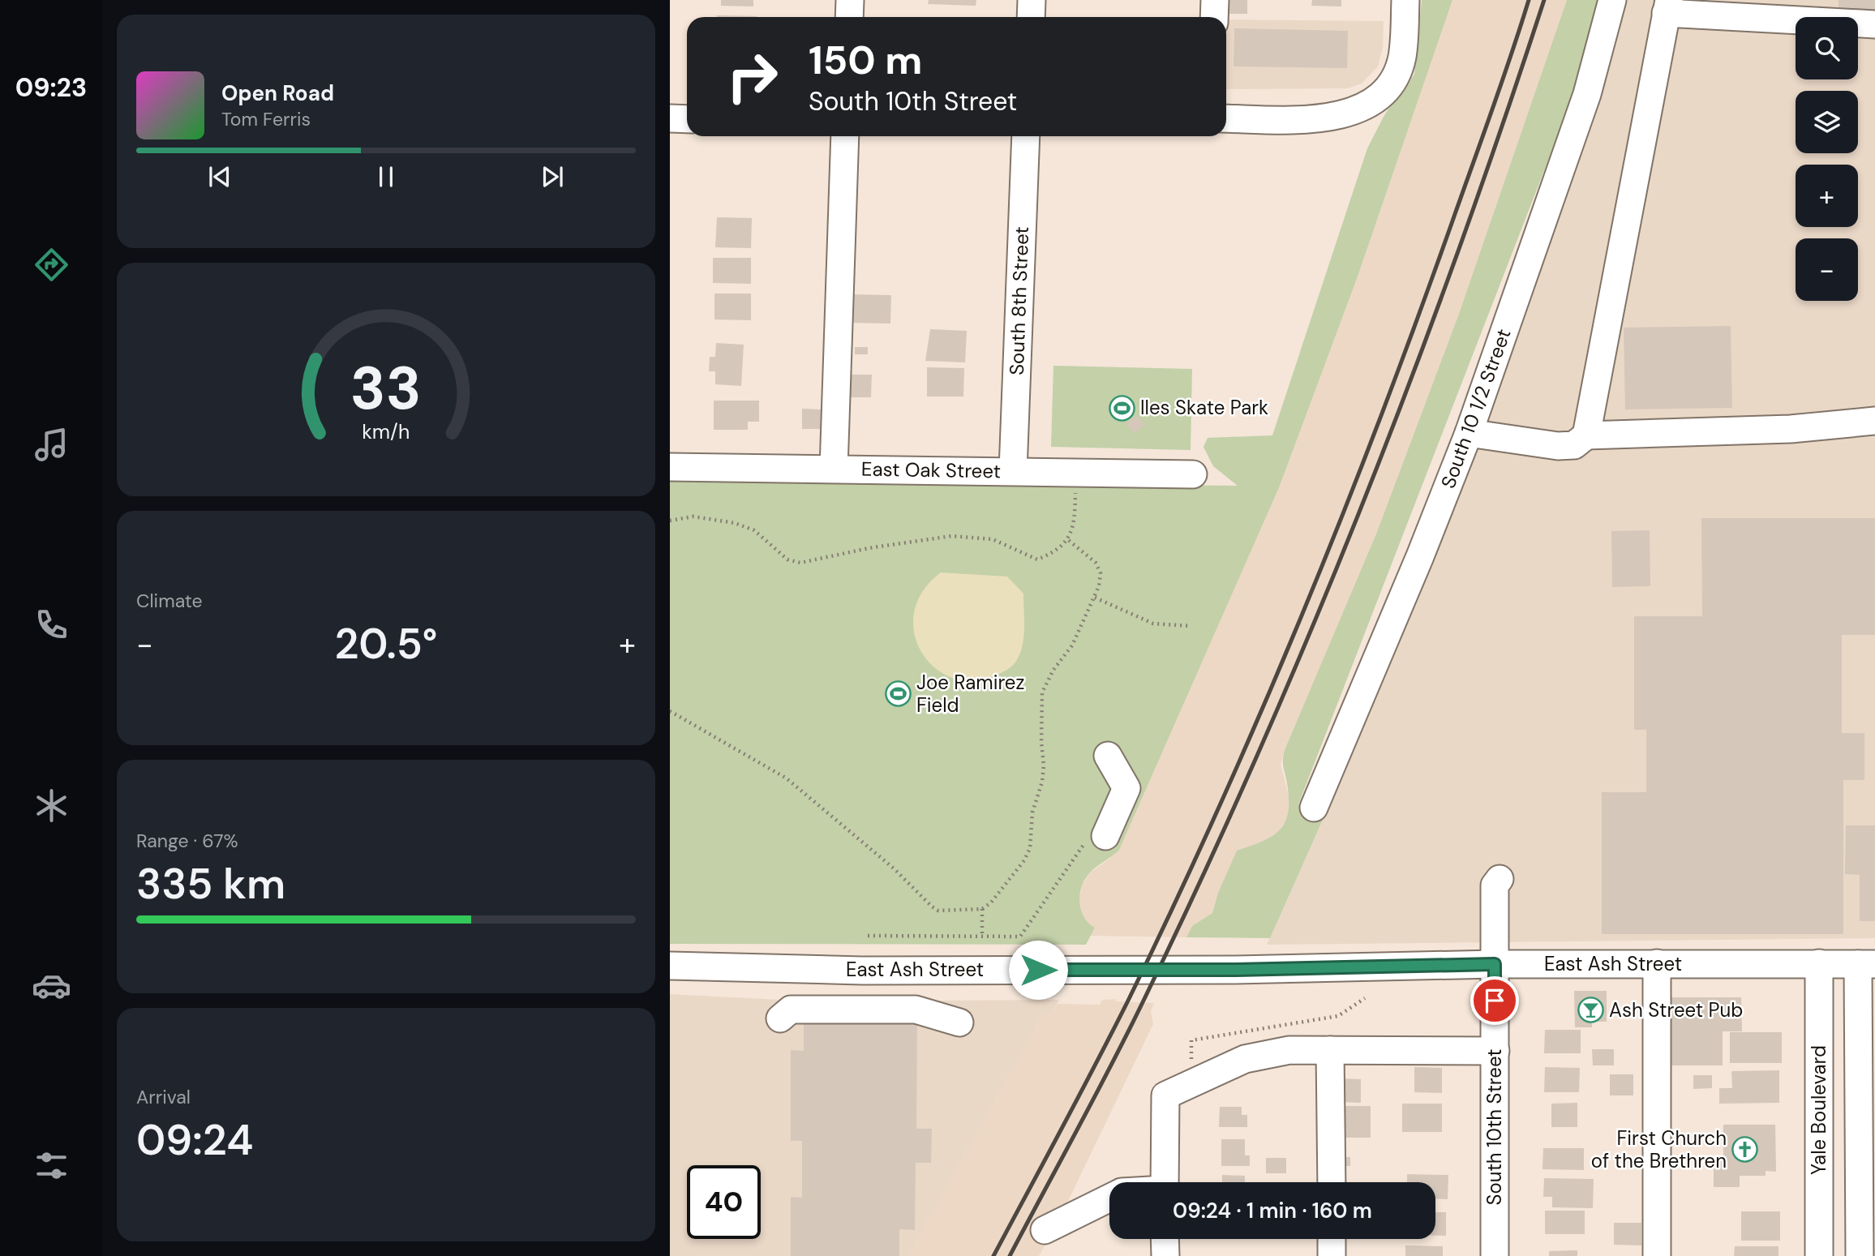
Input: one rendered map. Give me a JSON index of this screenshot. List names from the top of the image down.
{
  "streets": {
    "street": [
      "South 8th Street",
      "South 10 1/2 Street",
      "East Oak Street",
      "East Ash Street",
      "Yale Boulevard",
      "South 10th Street"
    ]
  },
  "crossings": [
    ["South 8th Street", "East Oak Street"],
    ["East Ash Street", "Yale Boulevard"],
    ["East Ash Street", "South 10th Street"]
  ],
  "places": {
    "sports": ["Iles Skate Park", "Joe Ramirez Field"],
    "bar": ["Ash Street Pub"],
    "church": ["First Church of the Brethren"]
  },
  "page": {
    "tabs": "09:23",
    "map_buttons": ["+", "−"],
    "turn": ["150 m", "South 10th Street"],
    "song": ["Open Road", "Tom Ferris"],
    "tile": [
      "Climate",
      ["Range · 67%", "335 km"],
      ["Arrival", "09:24"]
    ],
    "heat": ["−", "20.5°", "+"],
    "limit": "40",
    "trip": "09:24 · 1 min · 160 m",
    "gauge": ["33", "km/h"]
  }
}
